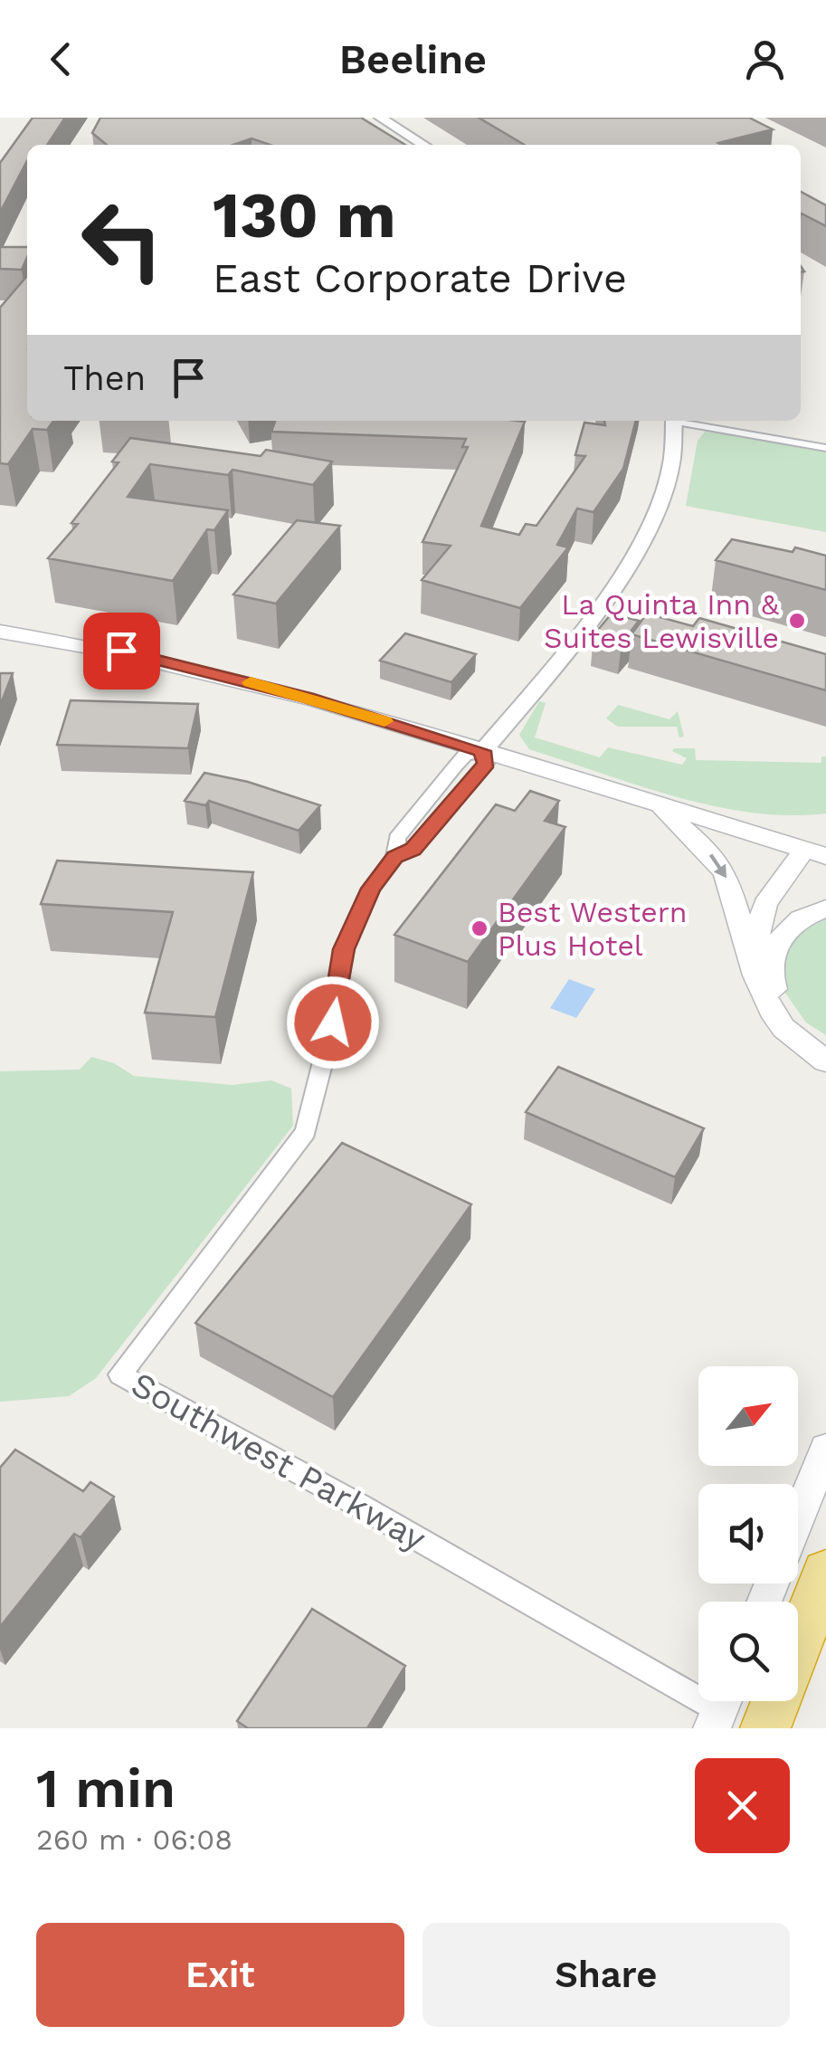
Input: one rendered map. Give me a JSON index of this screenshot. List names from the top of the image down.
{
  "streets": {
    "street": ["Southwest Parkway"]
  },
  "places": ["La Quinta Inn & Suites Lewisville", "Best Western Plus Hotel"],
  "north": "top right",
  "page": {
    "header": "Beeline",
    "turn": ["130 m", "East Corporate Drive"],
    "then": "Then",
    "heading": ["1 min", "260 m · 06:08"],
    "buttons": ["Exit", "Share"]
  }
}
